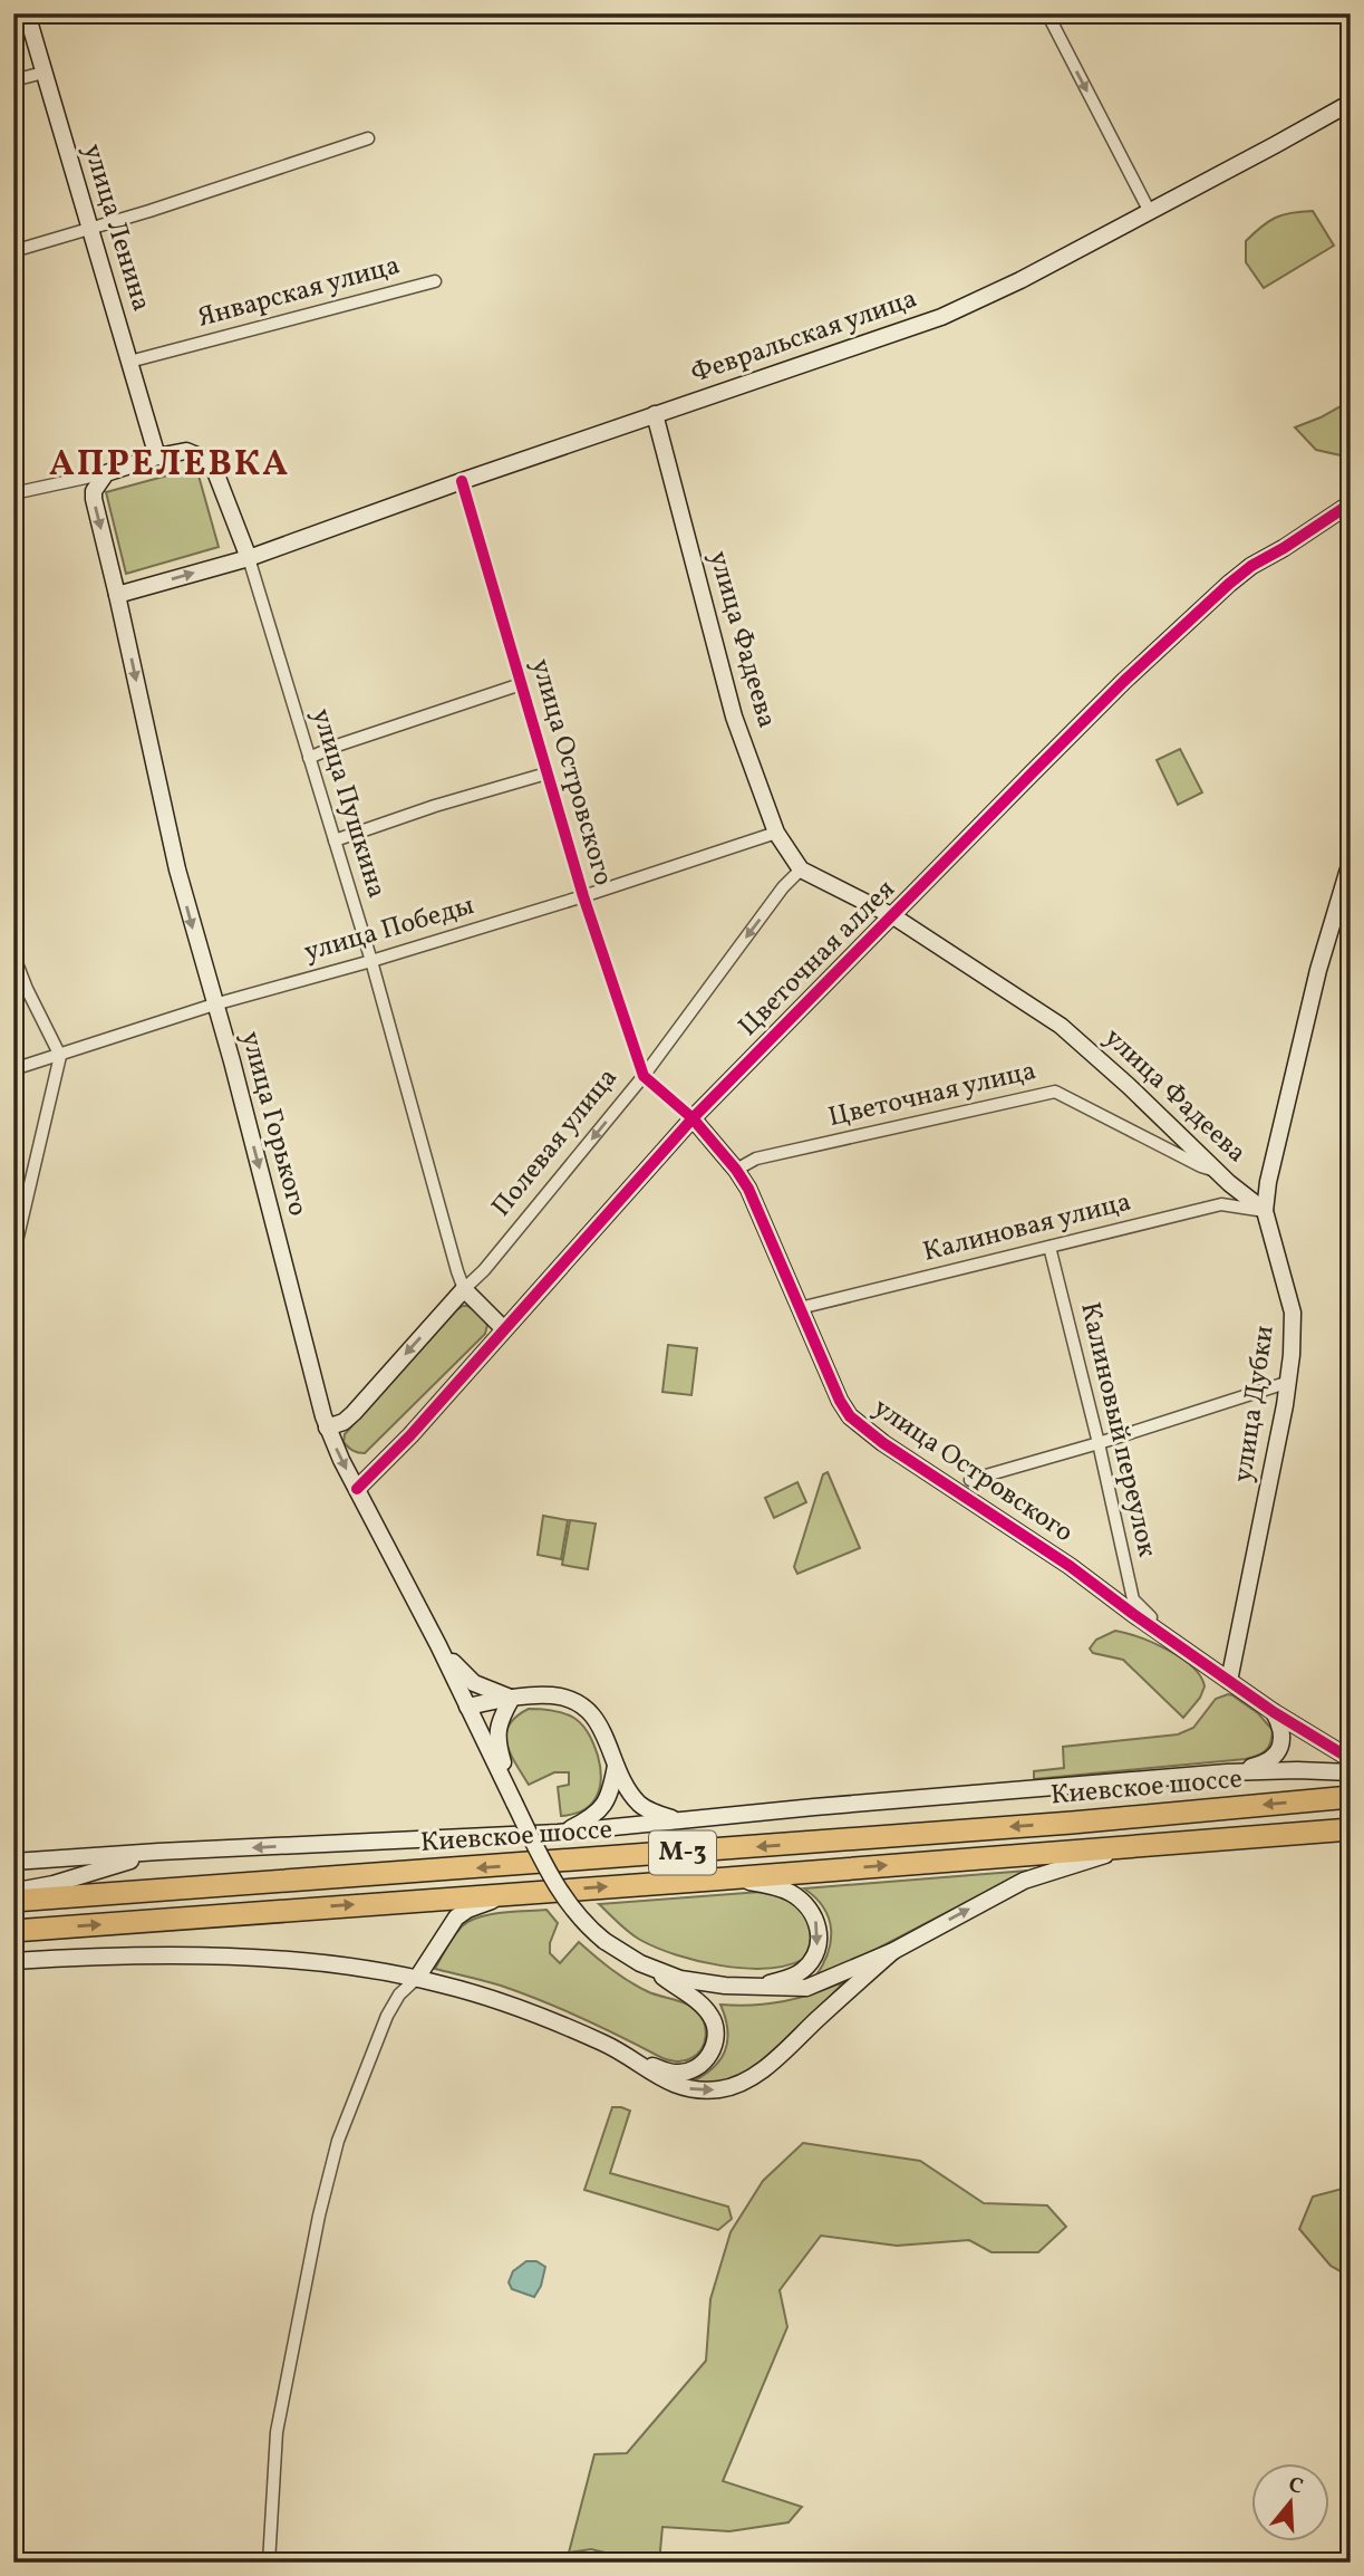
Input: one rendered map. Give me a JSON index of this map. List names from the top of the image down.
{
  "streets": {
    "highway": ["Киевское шоссе", "М-3"],
    "main road": [
      "улица Ленина",
      "Февральская улица",
      "улица Фадеева",
      "улица Островского",
      "Цветочная аллея",
      "улица Горького",
      "Полевая улица",
      "улица Дубки"
    ],
    "street": [
      "Январская улица",
      "улица Пушкина",
      "улица Победы",
      "Цветочная улица",
      "Калиновая улица",
      "Калиновый переулок"
    ]
  },
  "crossings": [
    ["улица Ленина", "Январская улица"],
    ["Февральская улица", "улица Фадеева"],
    ["Февральская улица", "улица Островского"],
    ["Февральская улица", "улица Пушкина"],
    ["Февральская улица", "улица Горького"],
    ["улица Фадеева", "улица Победы"],
    ["улица Фадеева", "Цветочная аллея"],
    ["улица Фадеева", "Цветочная улица"],
    ["улица Фадеева", "Полевая улица"],
    ["улица Фадеева", "Калиновая улица"],
    ["улица Фадеева", "улица Дубки"],
    ["улица Островского", "улица Победы"],
    ["улица Островского", "Цветочная аллея"],
    ["улица Островского", "Цветочная улица"],
    ["улица Островского", "Полевая улица"],
    ["улица Островского", "Калиновая улица"],
    ["улица Островского", "улица Дубки"],
    ["улица Пушкина", "улица Победы"],
    ["улица Пушкина", "Полевая улица"],
    ["улица Победы", "улица Горького"],
    ["Цветочная аллея", "улица Горького"],
    ["улица Горького", "Полевая улица"],
    ["Калиновая улица", "улица Дубки"],
    ["Калиновая улица", "Калиновый переулок"]
  ],
  "one_way": ["улица Горького", "Полевая улица"],
  "districts": ["АПРЕЛЕВКА"],
  "north": "top"
}
